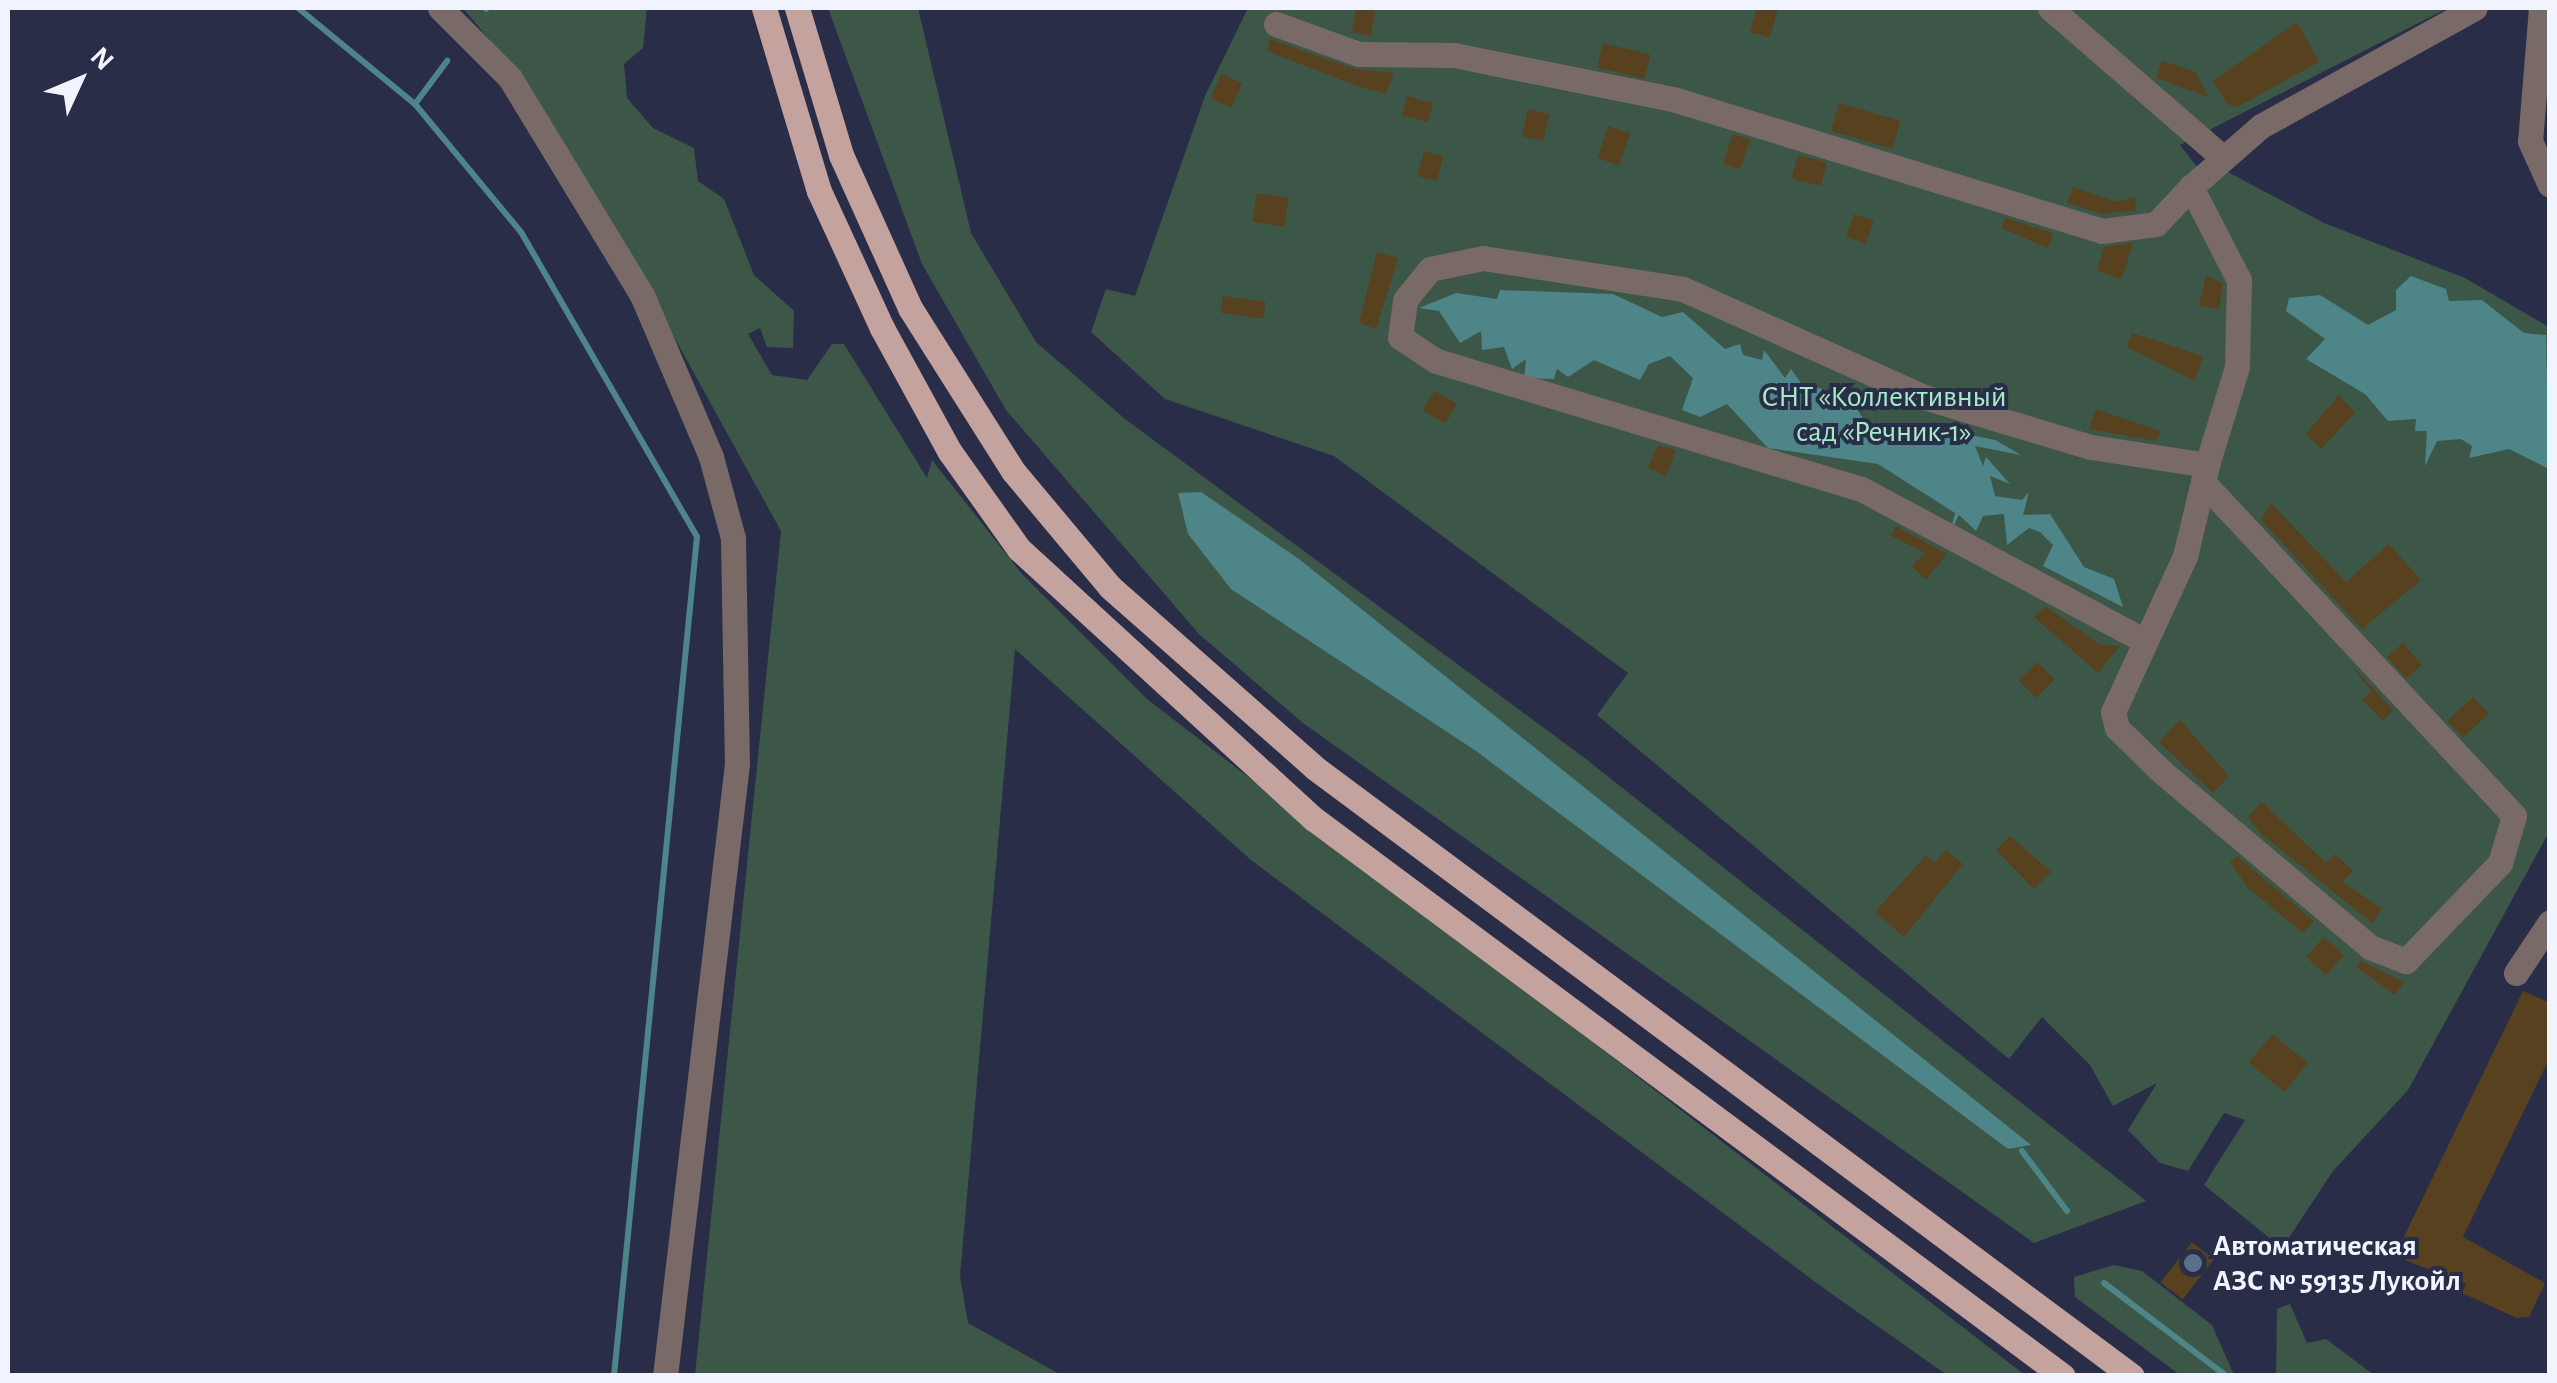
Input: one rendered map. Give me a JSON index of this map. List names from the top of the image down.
{
  "parks": ["СНТ «Коллективный сад «Речник-1»"],
  "places": ["Автоматическая АЗС № 59135 Лукойл"],
  "north": "top right"
}
